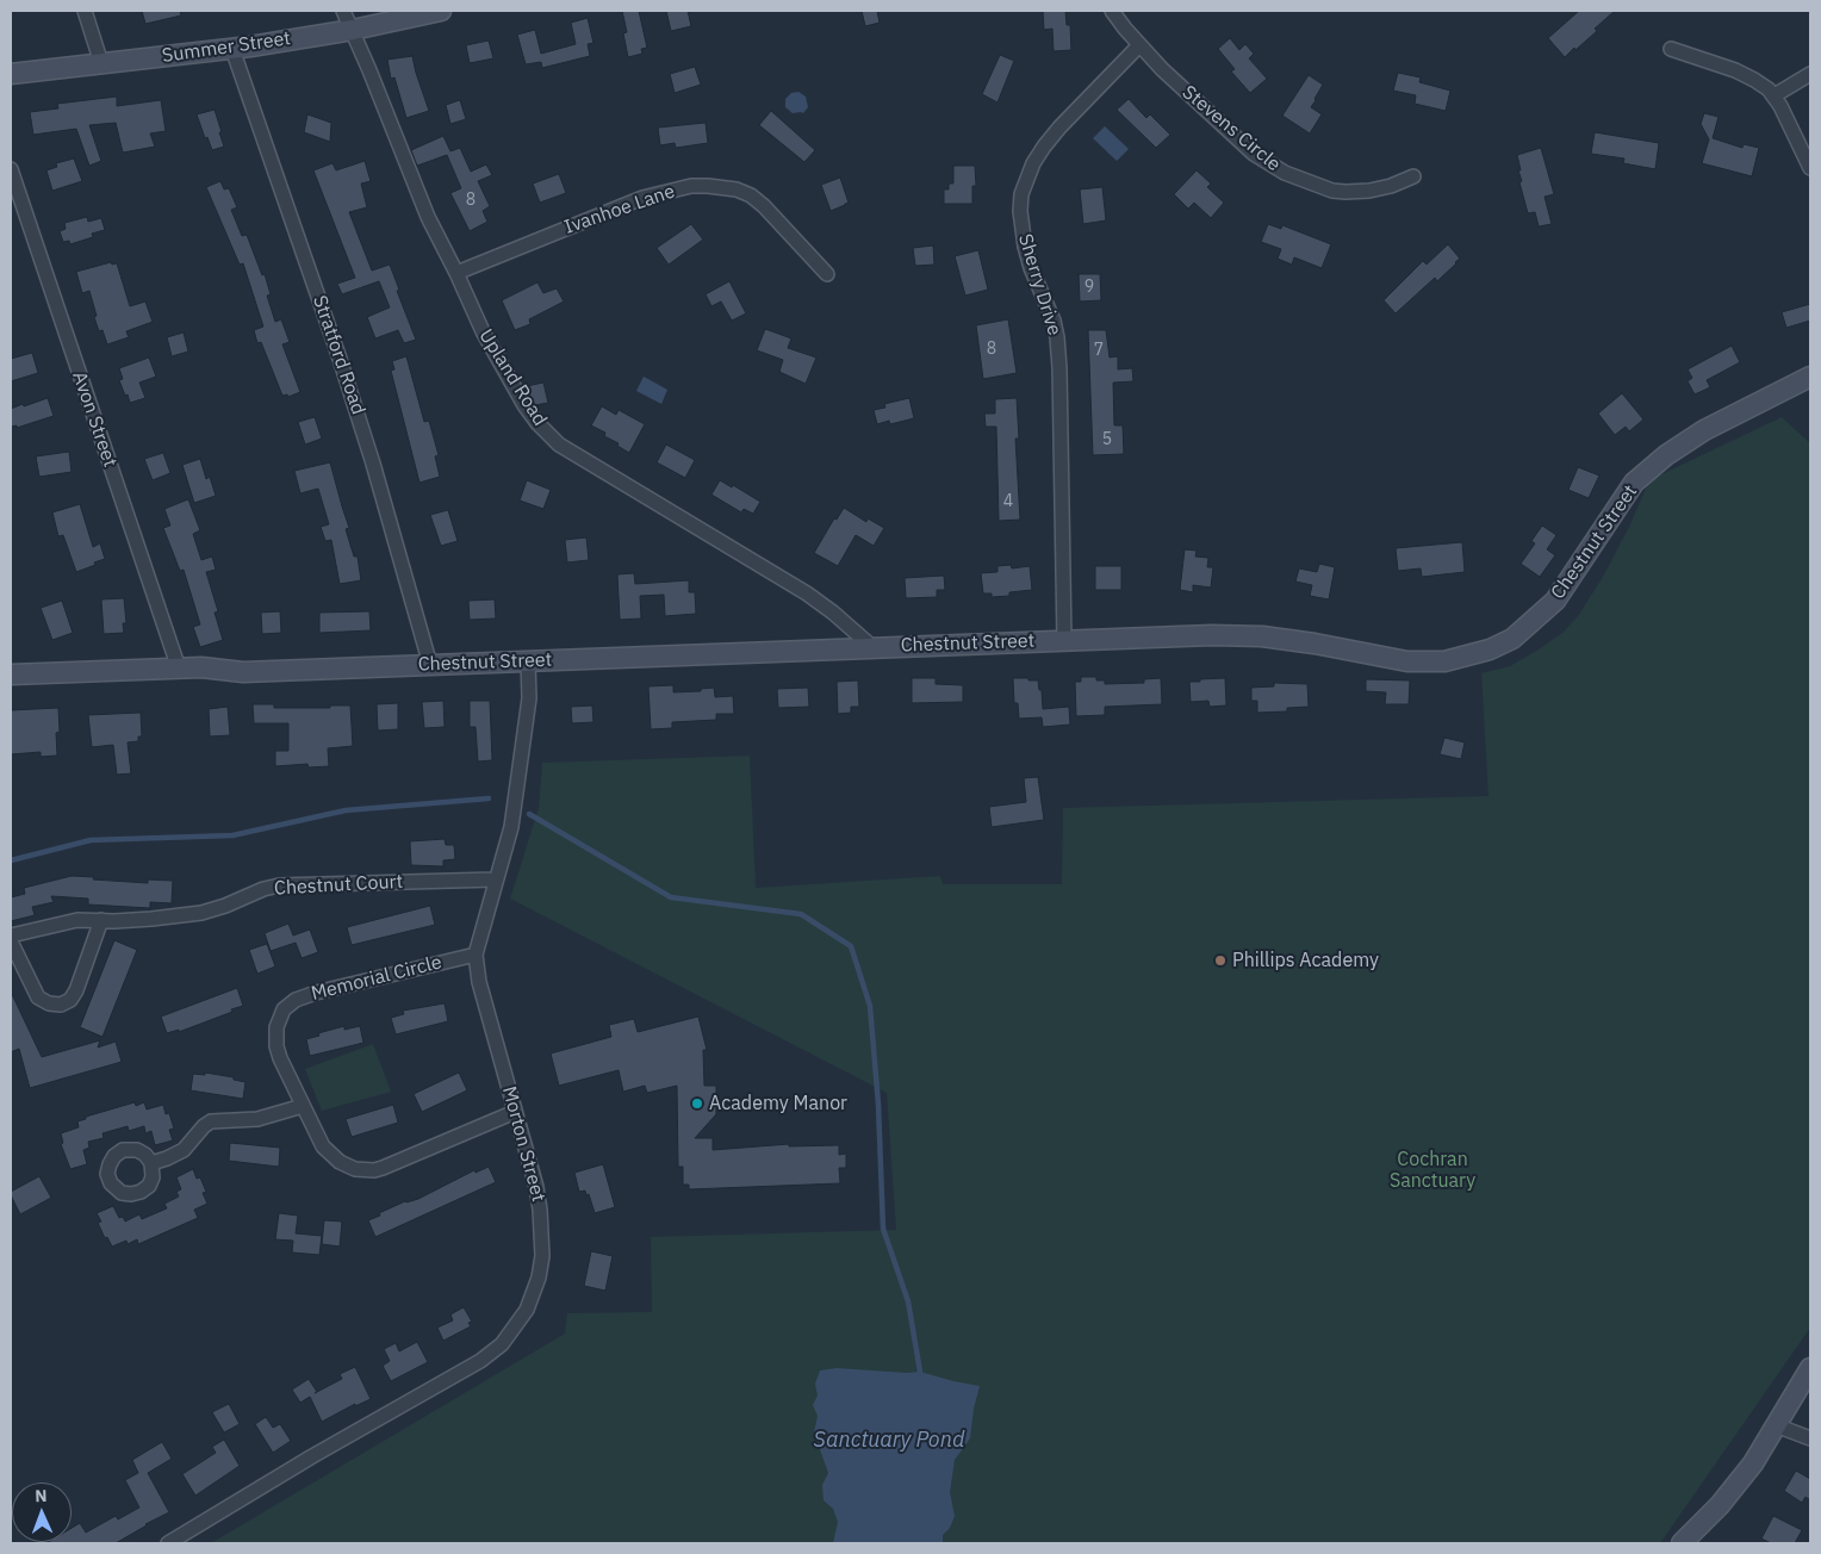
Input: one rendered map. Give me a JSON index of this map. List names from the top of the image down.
{
  "streets": {
    "street": [
      "Summer Street",
      "Stevens Circle",
      "Ivanhoe Lane",
      "Sherry Drive",
      "Stratford Road",
      "Upland Road",
      "Avon Street",
      "Chestnut Street",
      "Chestnut Court",
      "Memorial Circle",
      "Morton Street"
    ]
  },
  "crossings": [
    ["Summer Street", "Stratford Road"],
    ["Summer Street", "Upland Road"],
    ["Stevens Circle", "Sherry Drive"],
    ["Ivanhoe Lane", "Upland Road"],
    ["Sherry Drive", "Chestnut Street"],
    ["Stratford Road", "Chestnut Street"],
    ["Upland Road", "Chestnut Street"],
    ["Avon Street", "Chestnut Street"],
    ["Chestnut Street", "Morton Street"],
    ["Chestnut Court", "Morton Street"],
    ["Memorial Circle", "Morton Street"]
  ],
  "water": ["Sanctuary Pond"],
  "parks": ["Cochran Sanctuary"],
  "places": ["Phillips Academy", "Academy Manor"],
  "house_numbers": [
    "8",
    "9",
    "8",
    "7",
    "5",
    "4"
  ],
  "north": "top"
}
